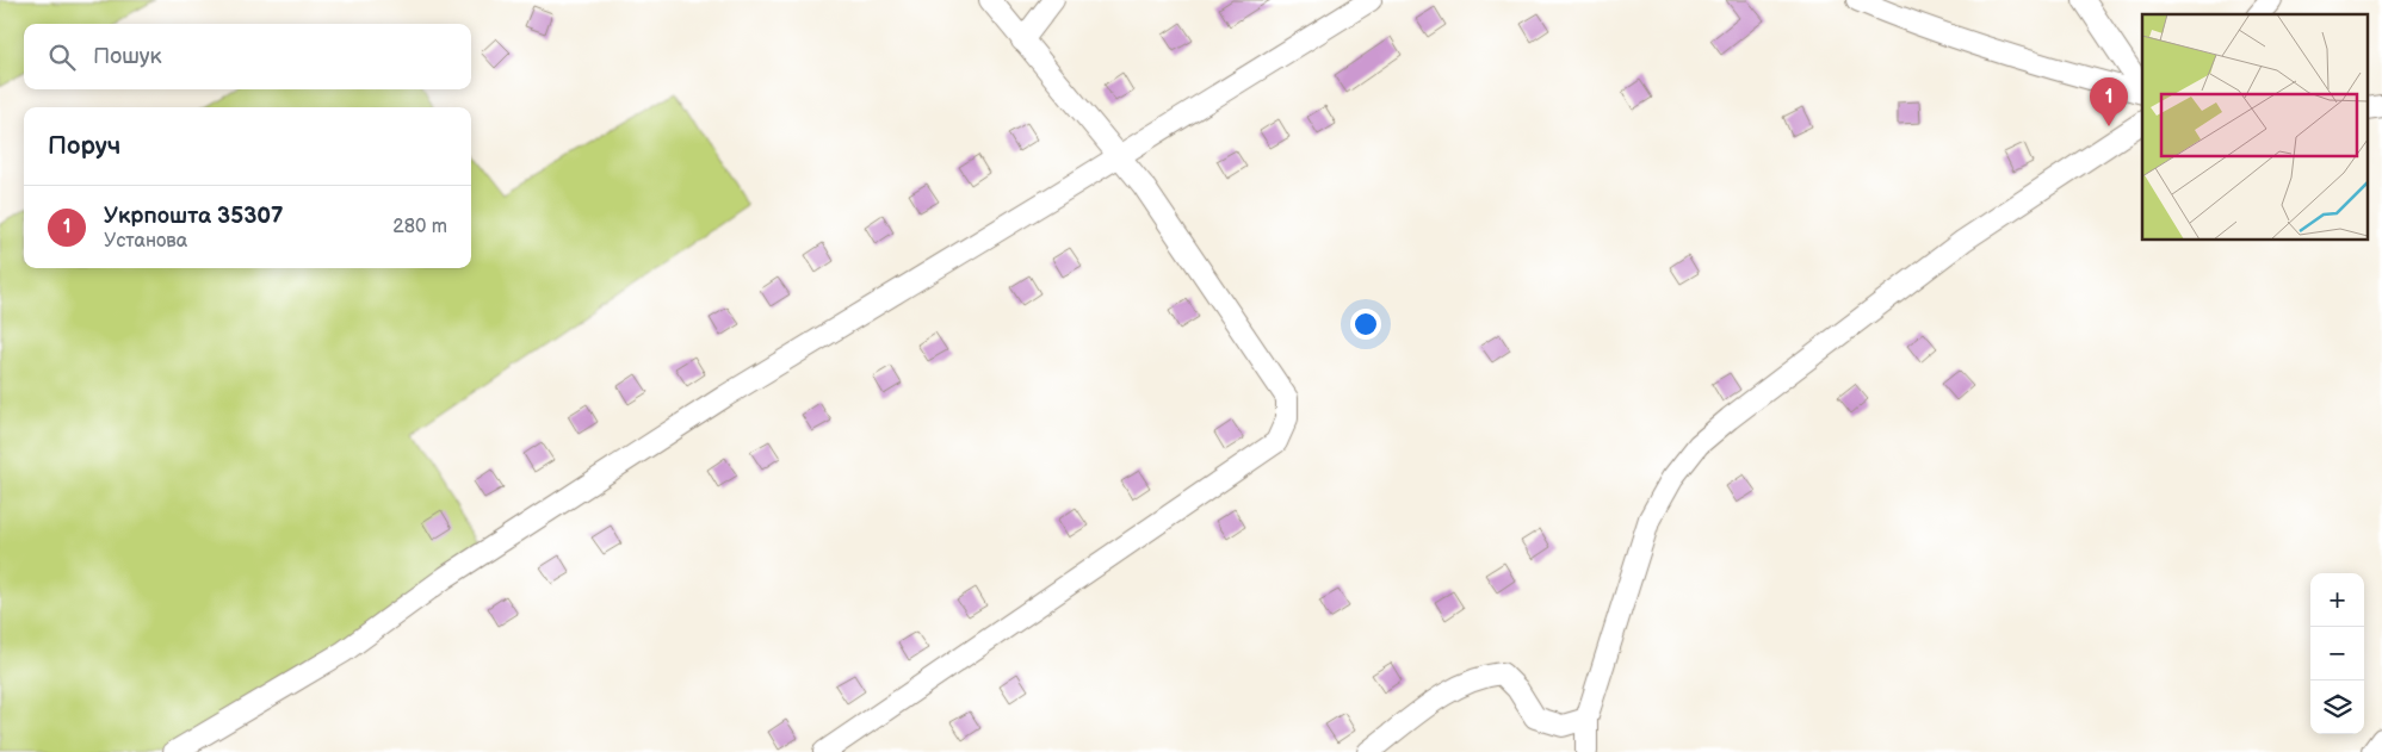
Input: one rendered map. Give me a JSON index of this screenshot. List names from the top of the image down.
{
  "page": {
    "search": "Пошук",
    "pins": "1",
    "heading": "Поруч",
    "list": [
      {
        "mark": "1",
        "name": "Укрпошта 35307",
        "note": "Установа",
        "value": "280 m"
      }
    ],
    "map_buttons": ["+", "−"]
  }
}
